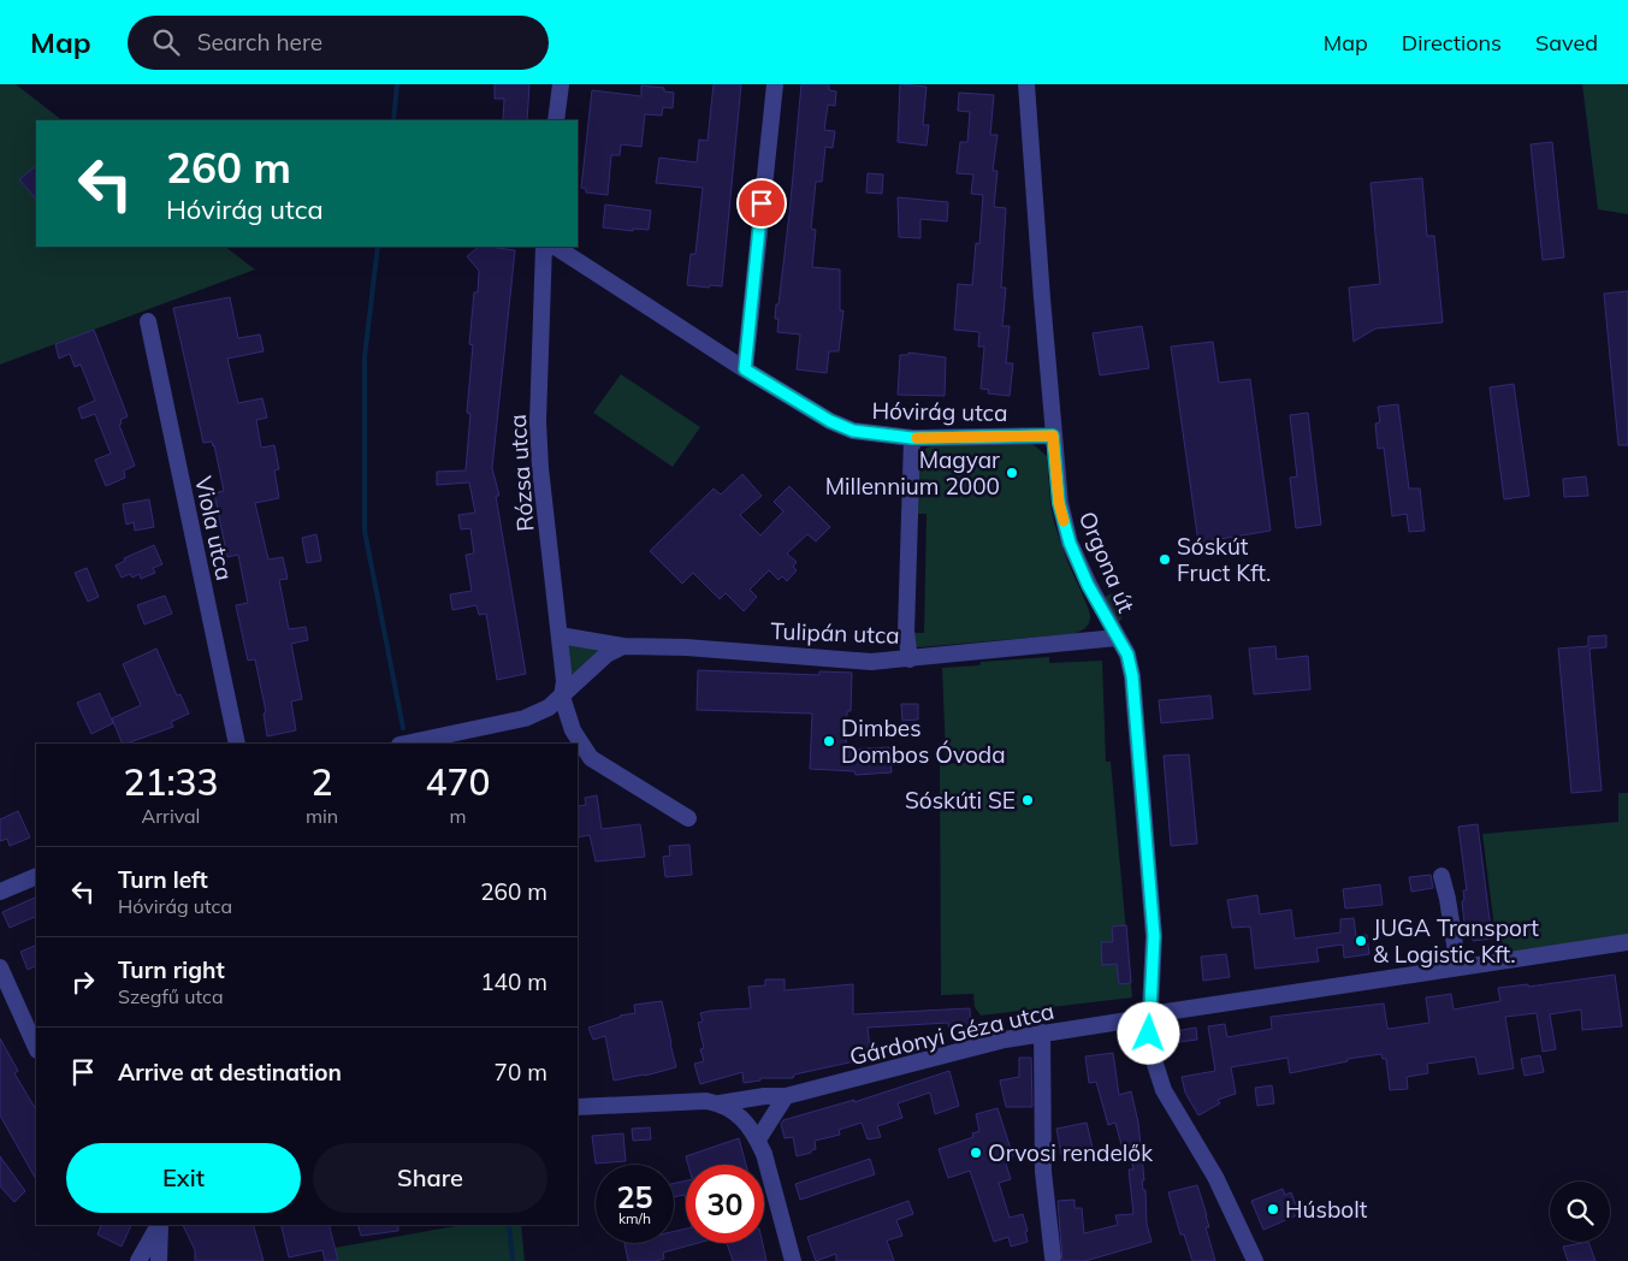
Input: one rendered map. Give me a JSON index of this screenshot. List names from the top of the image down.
{
  "streets": {
    "street": [
      "Hóvirág utca",
      "Rózsa utca",
      "Viola utca",
      "Orgona út",
      "Tulipán utca",
      "Gárdonyi Géza utca"
    ]
  },
  "crossings": [
    ["Hóvirág utca", "Orgona út"],
    ["Rózsa utca", "Tulipán utca"],
    ["Orgona út", "Tulipán utca"],
    ["Orgona út", "Gárdonyi Géza utca"]
  ],
  "places": [
    "Magyar Millennium 2000",
    "Sóskút Fruct Kft.",
    "Dimbes Dombos Óvoda",
    "Sóskúti SE",
    "JUGA Transport & Logistic Kft.",
    "Orvosi rendelők",
    "Húsbolt"
  ],
  "page": {
    "header": "Map",
    "search": "Search here",
    "nav": ["Map", "Directions", "Saved"],
    "turn": ["260 m", "Hóvirág utca"],
    "eta": [
      "21:33",
      "Arrival",
      "2",
      "min",
      "470",
      "m"
    ],
    "list": [
      {
        "name": "Turn left",
        "note": "Hóvirág utca",
        "value": "260 m"
      },
      {
        "name": "Turn right",
        "note": "Szegfű utca",
        "value": "140 m"
      },
      {
        "name": "Arrive at destination",
        "value": "70 m"
      }
    ],
    "buttons": ["Exit", "Share"],
    "speed": "25 km/h",
    "limit": "30"
  }
}
